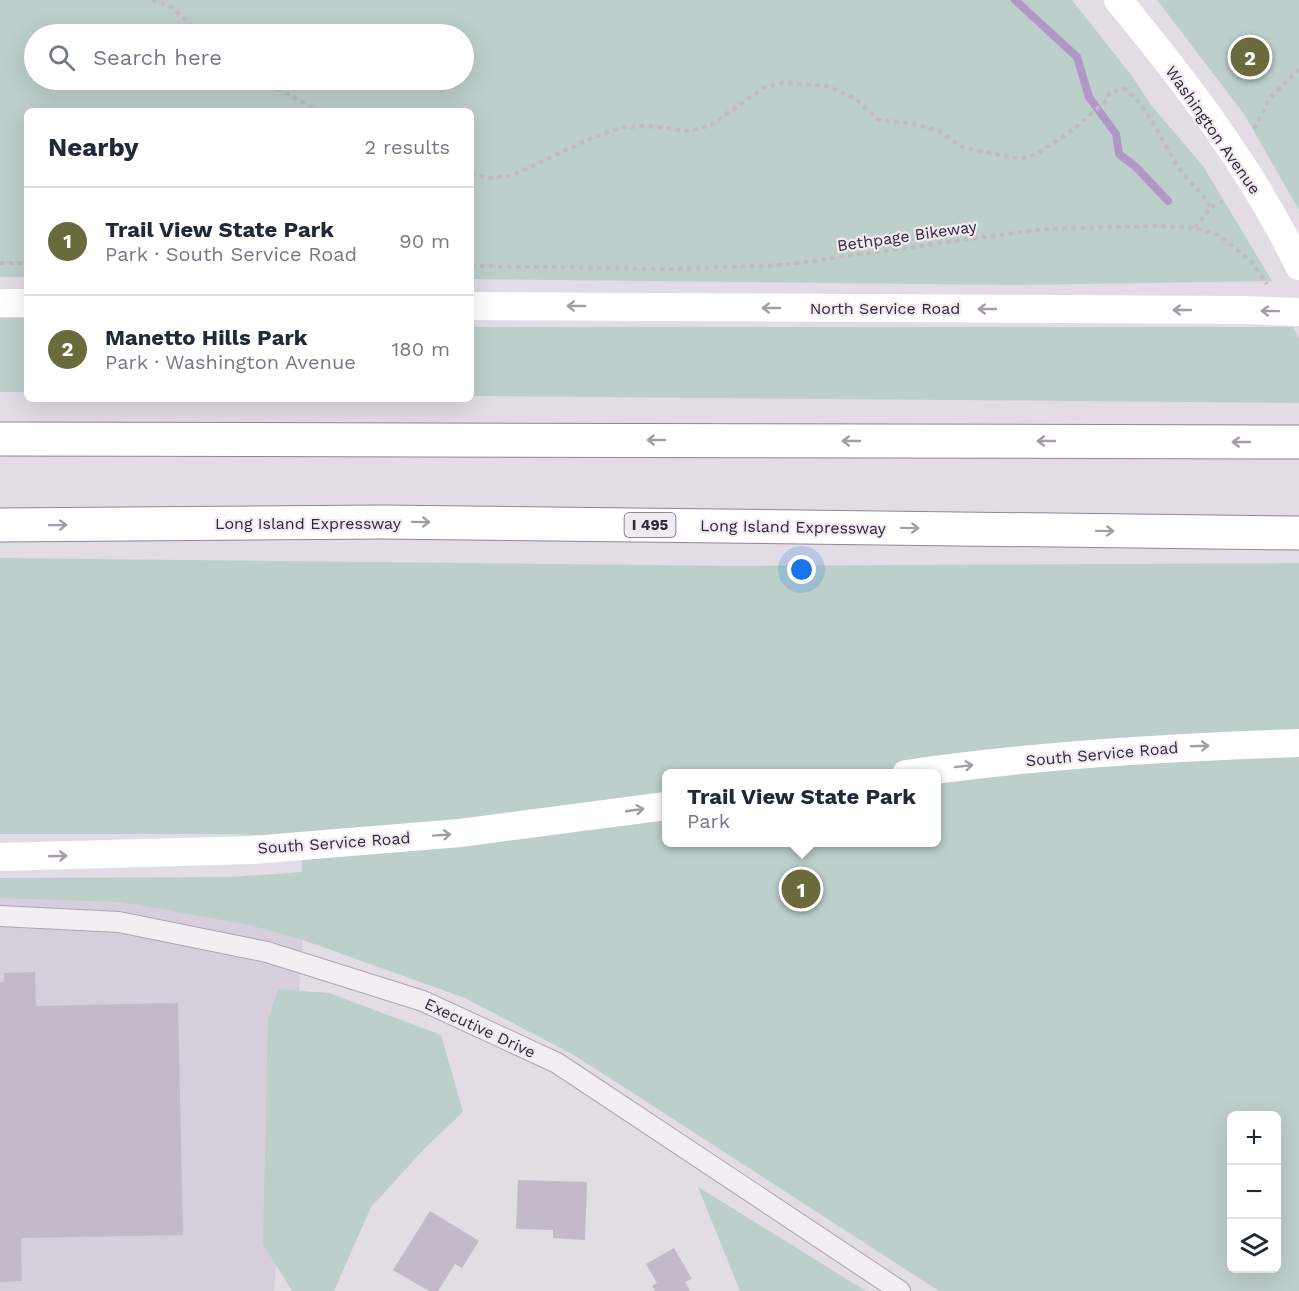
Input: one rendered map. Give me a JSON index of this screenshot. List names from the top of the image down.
{
  "streets": {
    "highway": ["Long Island Expressway", "I 495"],
    "main road": ["Washington Avenue", "North Service Road", "South Service Road"],
    "street": ["Executive Drive"],
    "path": ["Bethpage Bikeway"]
  },
  "one_way": ["North Service Road", "South Service Road"],
  "page": {
    "search": "Search here",
    "pins": ["2", "1"],
    "heading": ["Nearby", "2 results"],
    "list": [
      {
        "mark": "1",
        "name": "Trail View State Park",
        "note": "Park · South Service Road",
        "value": "90 m"
      },
      {
        "mark": "2",
        "name": "Manetto Hills Park",
        "note": "Park · Washington Avenue",
        "value": "180 m"
      }
    ],
    "popup": ["Trail View State Park", "Park"],
    "map_buttons": ["+", "−"]
  }
}
